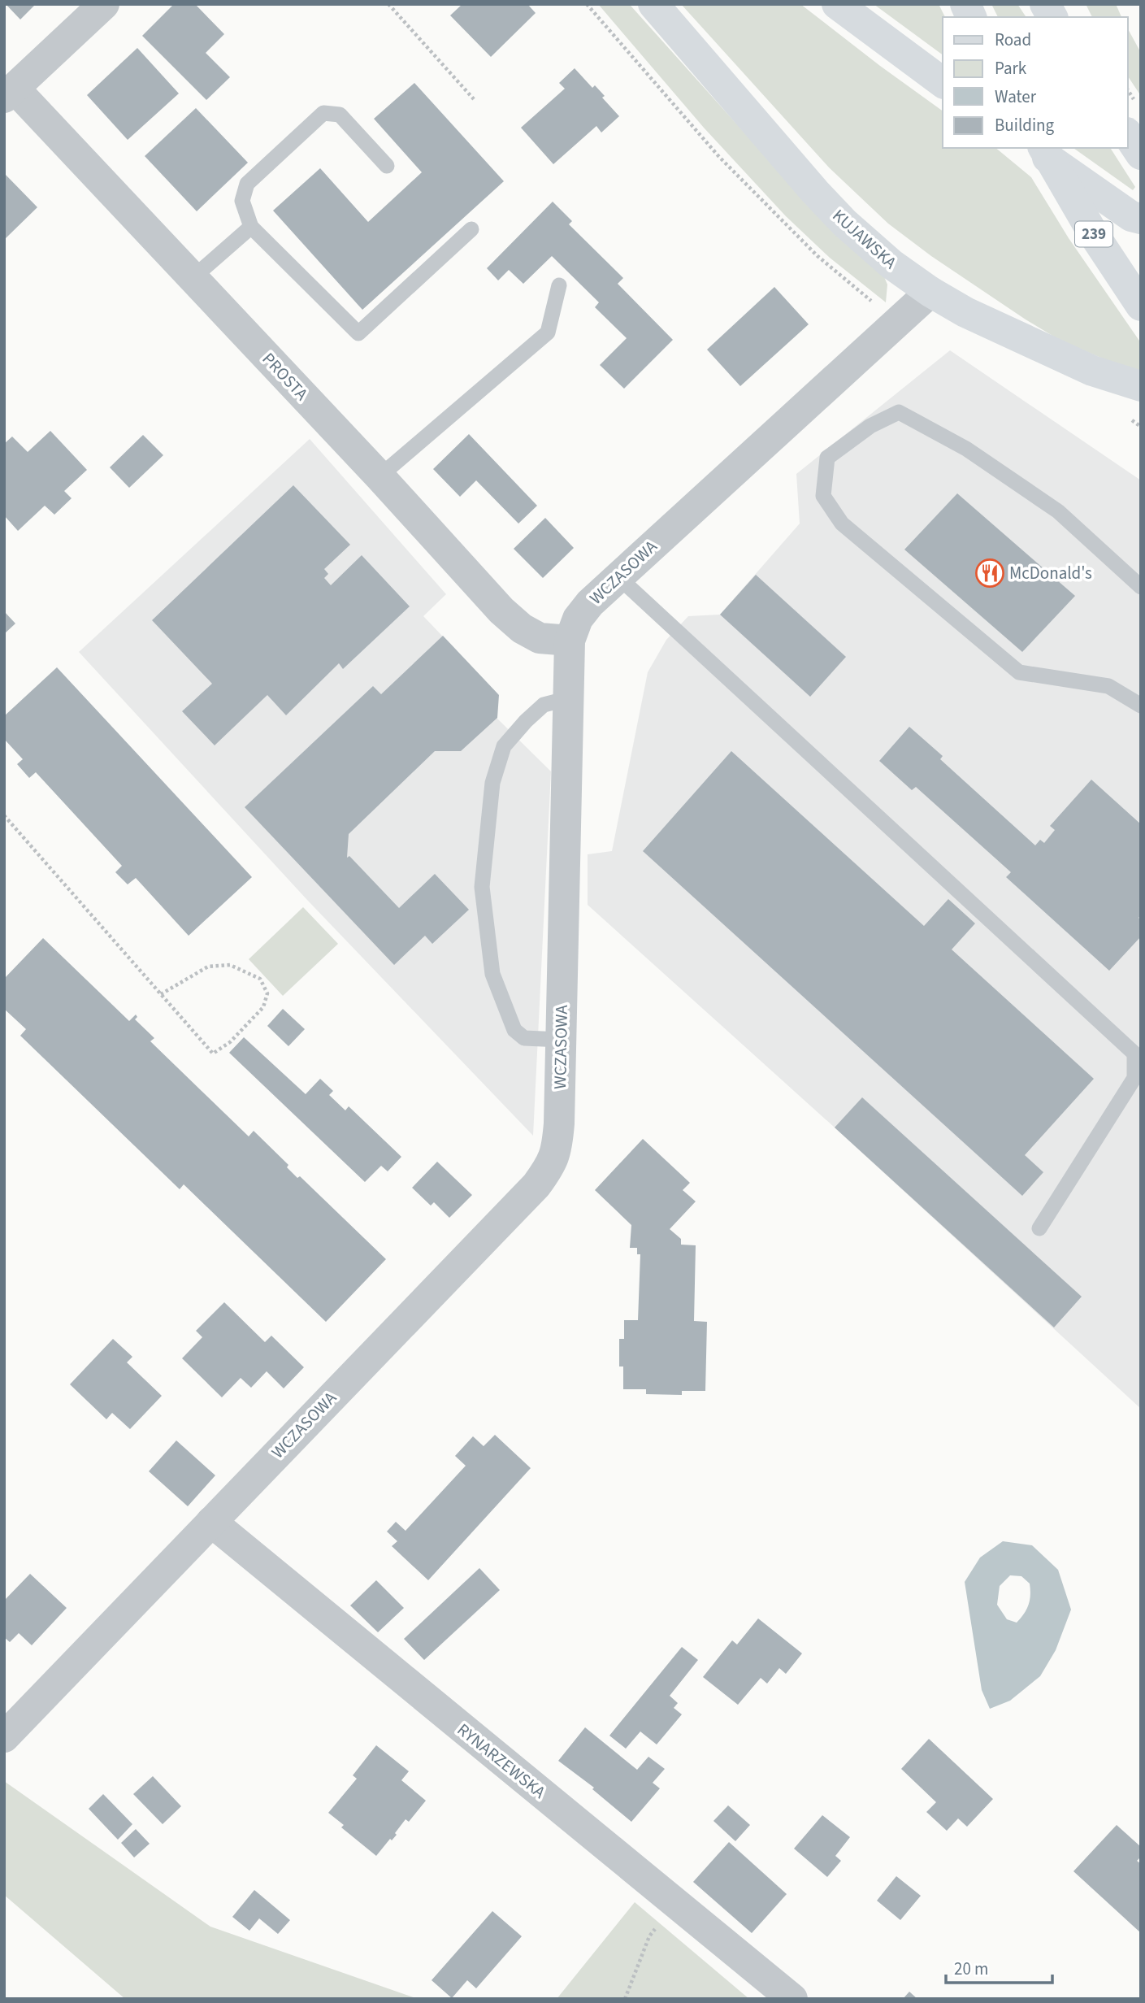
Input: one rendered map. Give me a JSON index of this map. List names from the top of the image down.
{
  "streets": {
    "main road": ["239", "KUJAWSKA"],
    "street": ["PROSTA", "WCZASOWA", "RYNARZEWSKA"]
  },
  "crossings": [
    ["KUJAWSKA", "WCZASOWA"],
    ["PROSTA", "WCZASOWA"],
    ["WCZASOWA", "RYNARZEWSKA"]
  ],
  "places": {
    "restaurant": ["McDonald's"]
  },
  "legend": [
    "Road",
    "Park",
    "Water",
    "Building"
  ],
  "scale_bar": "20 m"
}
